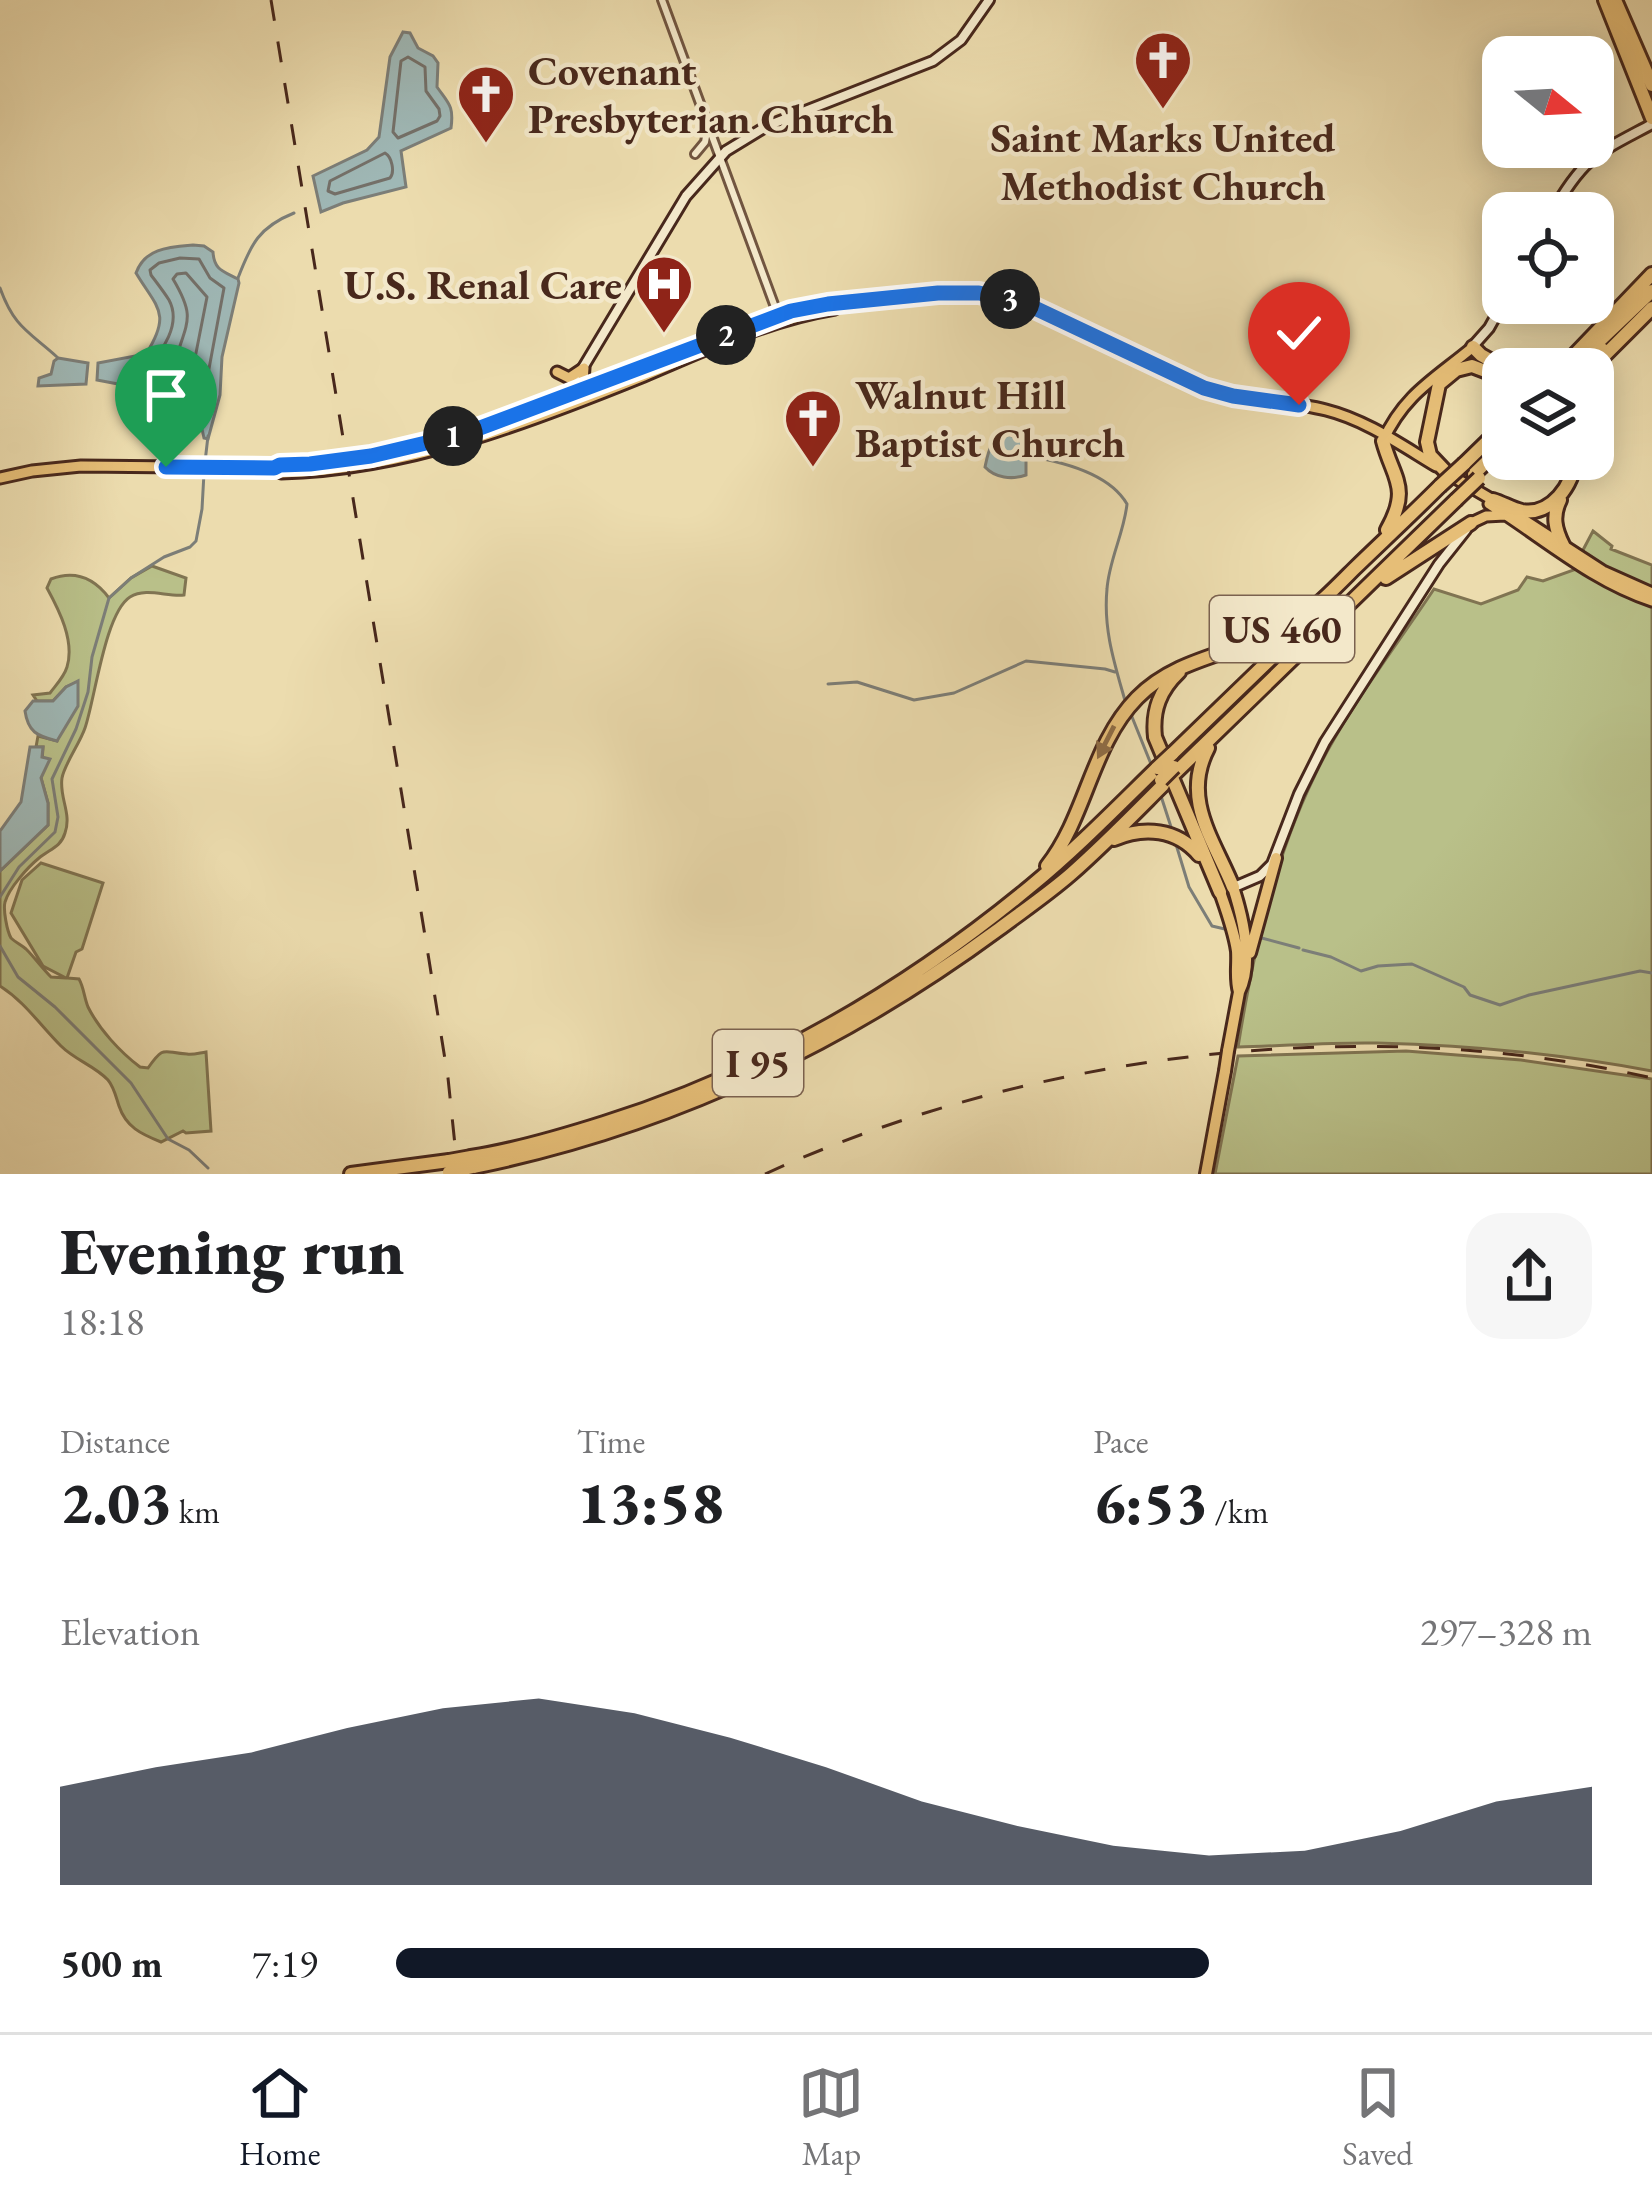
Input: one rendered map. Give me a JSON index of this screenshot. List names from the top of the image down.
{
  "streets": {
    "highway": ["US 460", "I 95"]
  },
  "places": {
    "church": ["Saint Marks United Methodist Church", "Covenant Presbyterian Church", "Walnut Hill Baptist Church"],
    "hospital": ["U.S. Renal Care"]
  },
  "north": "right",
  "page": {
    "pins": ["3", "2", "1"],
    "heading": ["Evening run", "18:18"],
    "stats": [
      ["Distance", "2.03 km"],
      ["Time", "13:58"],
      ["Pace", "6:53 /km"]
    ],
    "chart": ["Elevation", "297–328 m"],
    "list": [
      {
        "name": "500 m",
        "note": "7:19"
      }
    ],
    "tabs": ["Home", "Map", "Saved"]
  }
}
